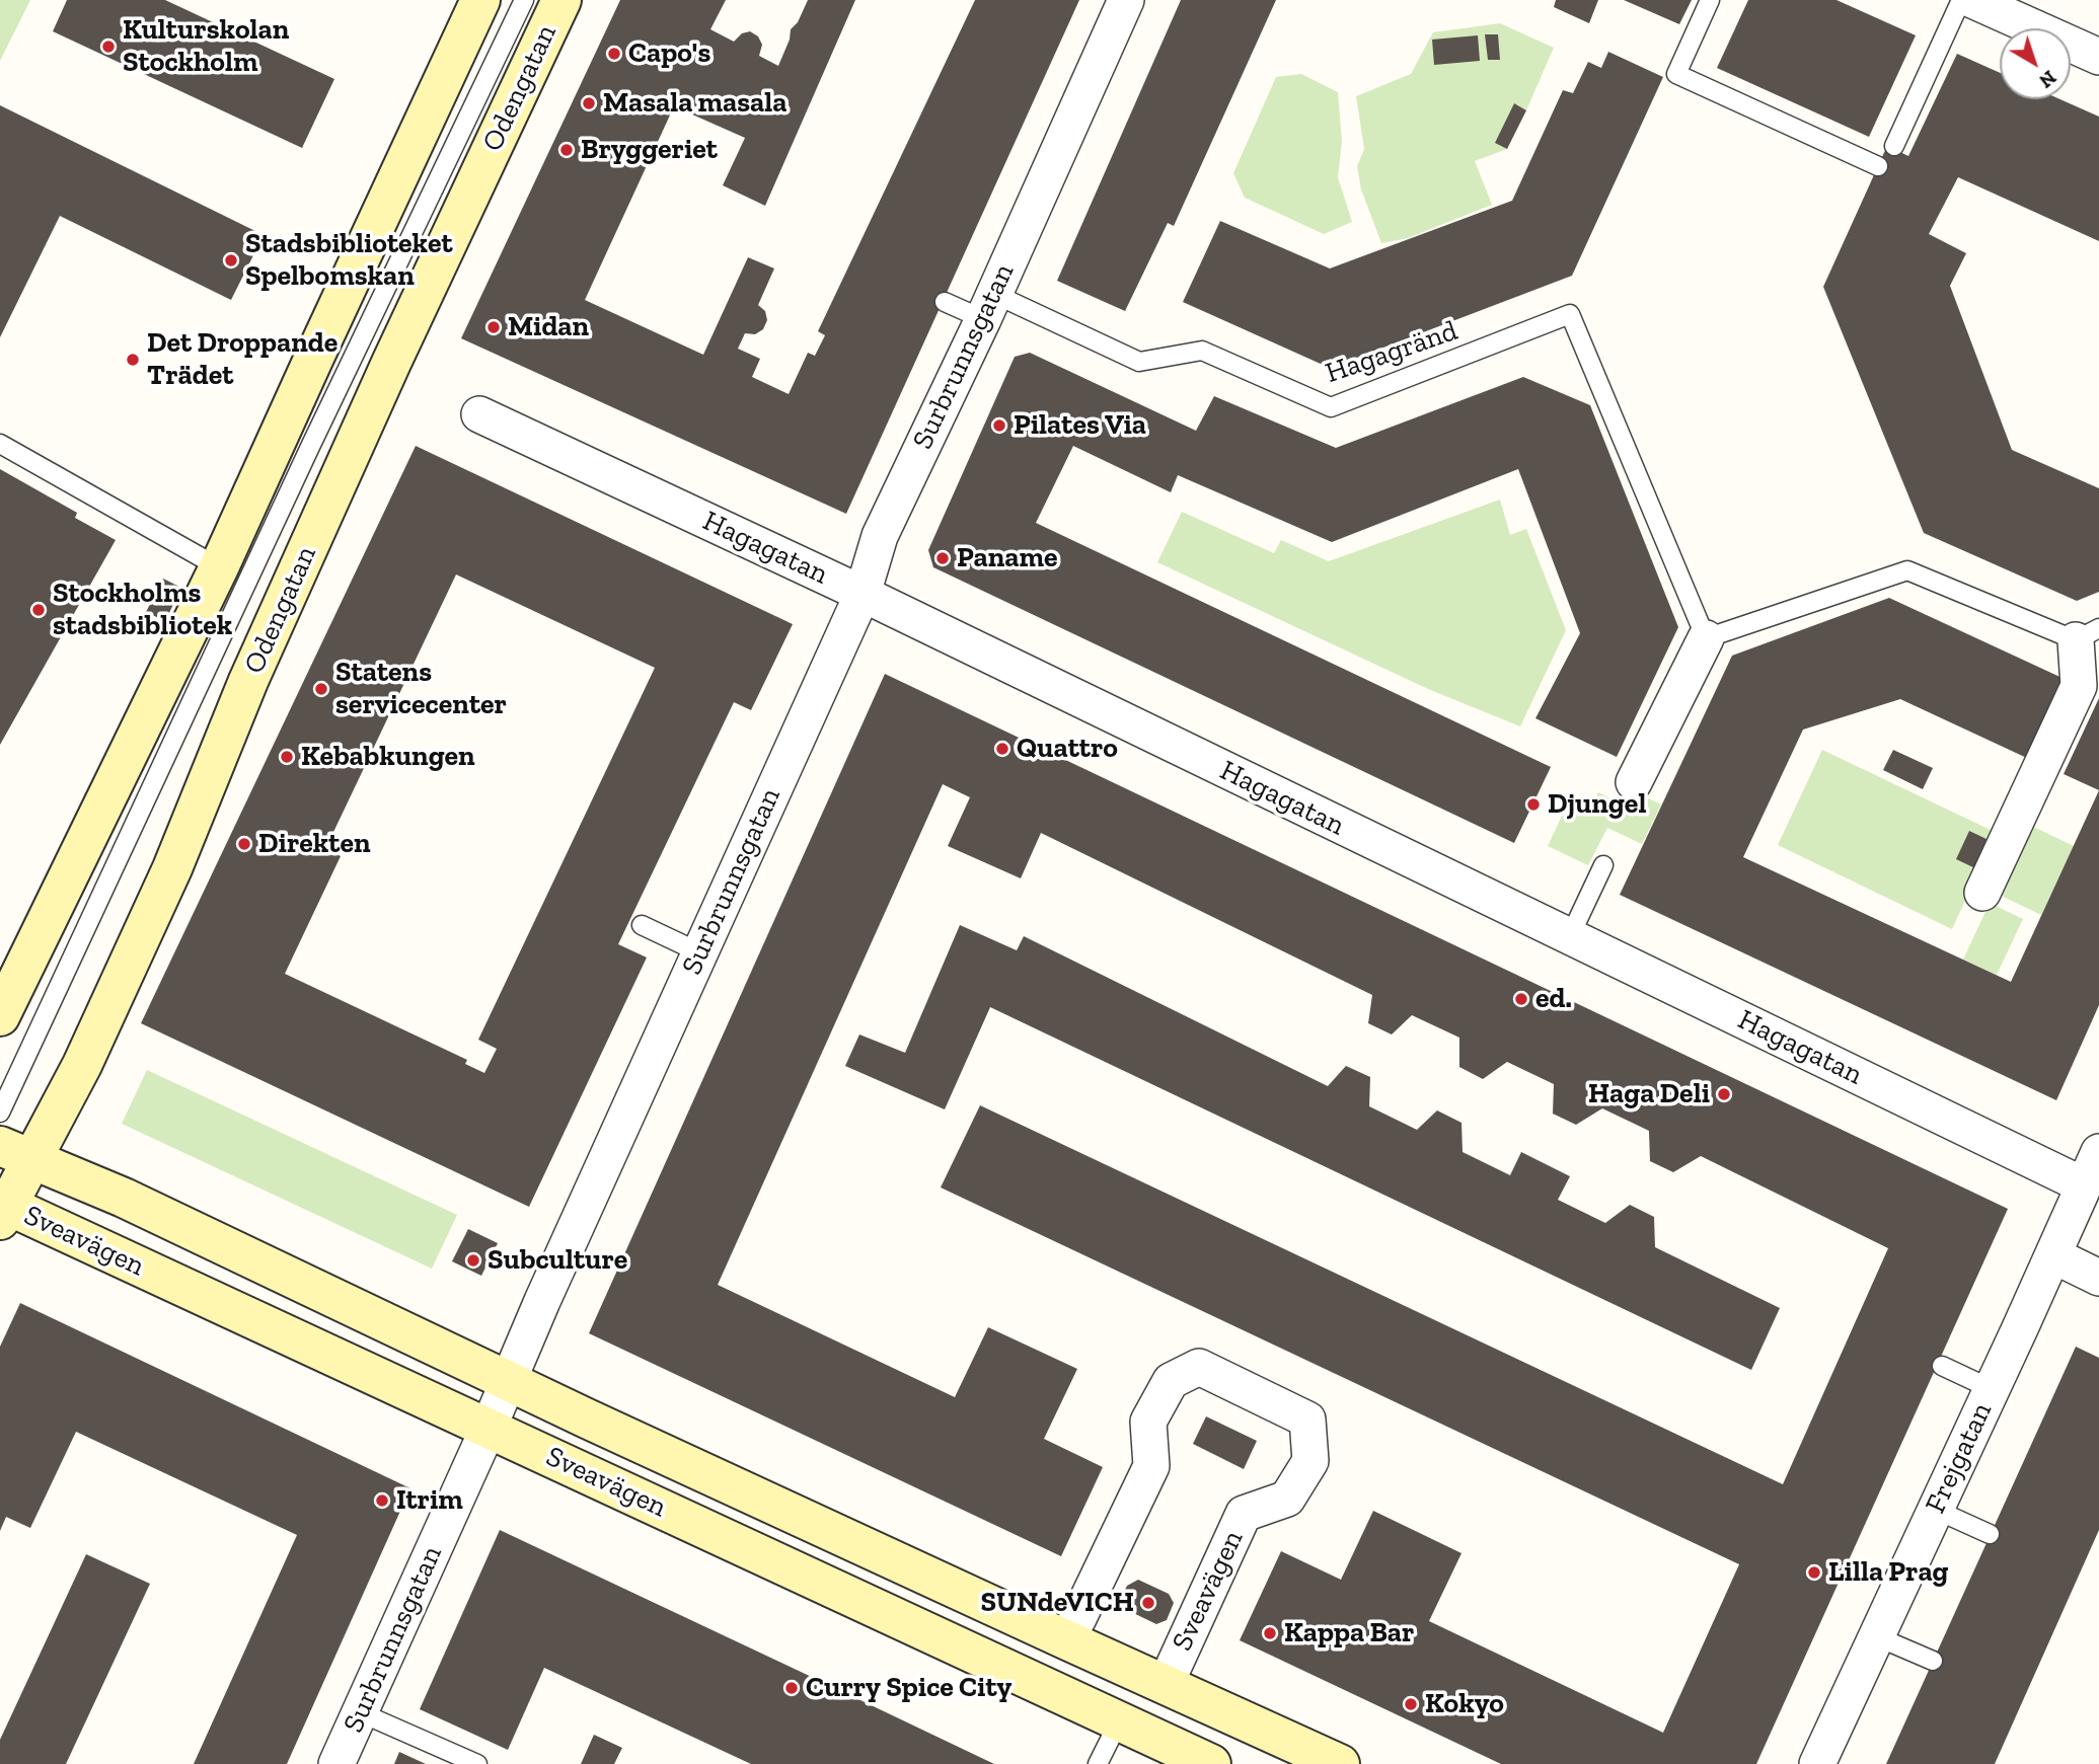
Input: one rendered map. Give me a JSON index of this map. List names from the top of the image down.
{
  "streets": {
    "main road": ["Odengatan", "Sveavägen"],
    "street": ["Surbrunnsgatan", "Hagagatan", "Frejgatan"],
    "lane": ["Hagagränd"]
  },
  "crossings": [
    ["Odengatan", "Sveavägen"],
    ["Hagagränd", "Surbrunnsgatan"],
    ["Surbrunnsgatan", "Hagagatan"],
    ["Surbrunnsgatan", "Sveavägen"],
    ["Hagagatan", "Frejgatan"]
  ],
  "places": [
    "Kulturskolan Stockholm",
    "Capo's",
    "Masala masala",
    "Bryggeriet",
    "Stadsbiblioteket Spelbomskan",
    "Midan",
    "Det Droppande Trädet",
    "Pilates Via",
    "Paname",
    "Stockholms stadsbibliotek",
    "Statens servicecenter",
    "Quattro",
    "Kebabkungen",
    "Djungel",
    "Direkten",
    "ed.",
    "Haga Deli",
    "Subculture",
    "Itrim",
    "Lilla Prag",
    "SUNdeVICH",
    "Kappa Bar",
    "Curry Spice City",
    "Kokyo"
  ],
  "north": "bottom right"
}
